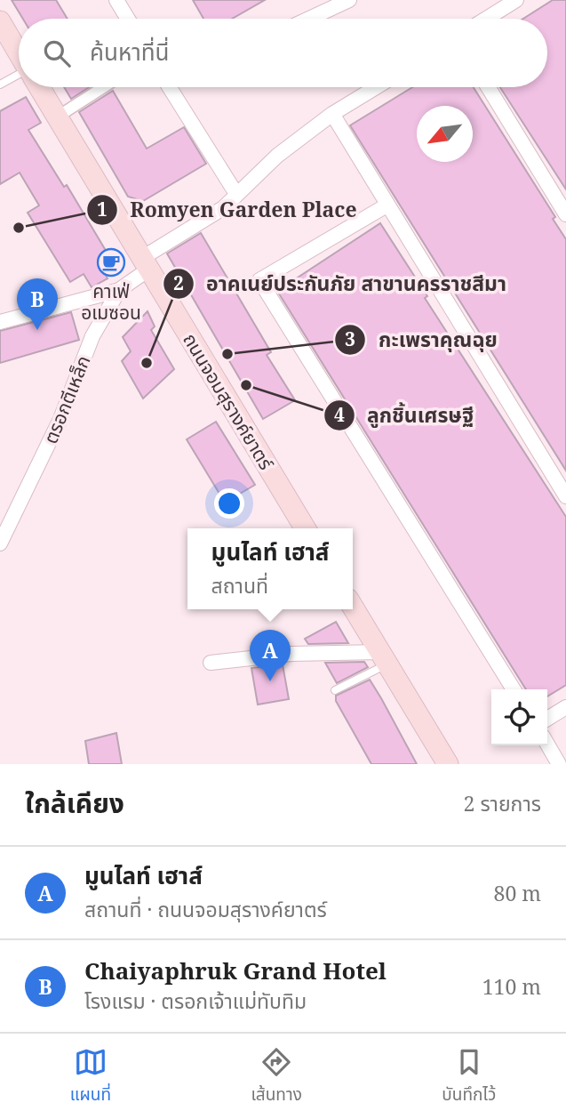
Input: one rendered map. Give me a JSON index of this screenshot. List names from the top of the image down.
{
  "streets": {
    "main road": ["ถนนจอมสุรางค์ยาตร์"],
    "street": ["ตรอกตีเหล็ก"]
  },
  "crossings": [
    ["ตรอกตีเหล็ก", "ถนนจอมสุรางค์ยาตร์"]
  ],
  "places": {
    "other": [
      "Romyen Garden Place",
      "กะเพราคุณฉุย",
      "อาคเนย์ประกันภัย สาขานครราชสีมา",
      "ลูกชิ้นเศรษฐี"
    ],
    "cafe": ["คาเฟ่ อเมซอน"]
  },
  "north": "bottom left",
  "page": {
    "search": "ค้นหาที่นี่",
    "pins": ["B", "A"],
    "popup": ["มูนไลท์ เฮาส์", "สถานที่"],
    "heading": ["ใกล้เคียง", "2 รายการ"],
    "list": [
      {
        "mark": "A",
        "name": "มูนไลท์ เฮาส์",
        "note": "สถานที่ · ถนนจอมสุรางค์ยาตร์",
        "value": "80 m"
      },
      {
        "mark": "B",
        "name": "Chaiyaphruk Grand Hotel",
        "note": "โรงแรม · ตรอกเจ้าแม่ทับทิม",
        "value": "110 m"
      }
    ],
    "nav": ["แผนที่", "เส้นทาง", "บันทึกไว้"]
  }
}
